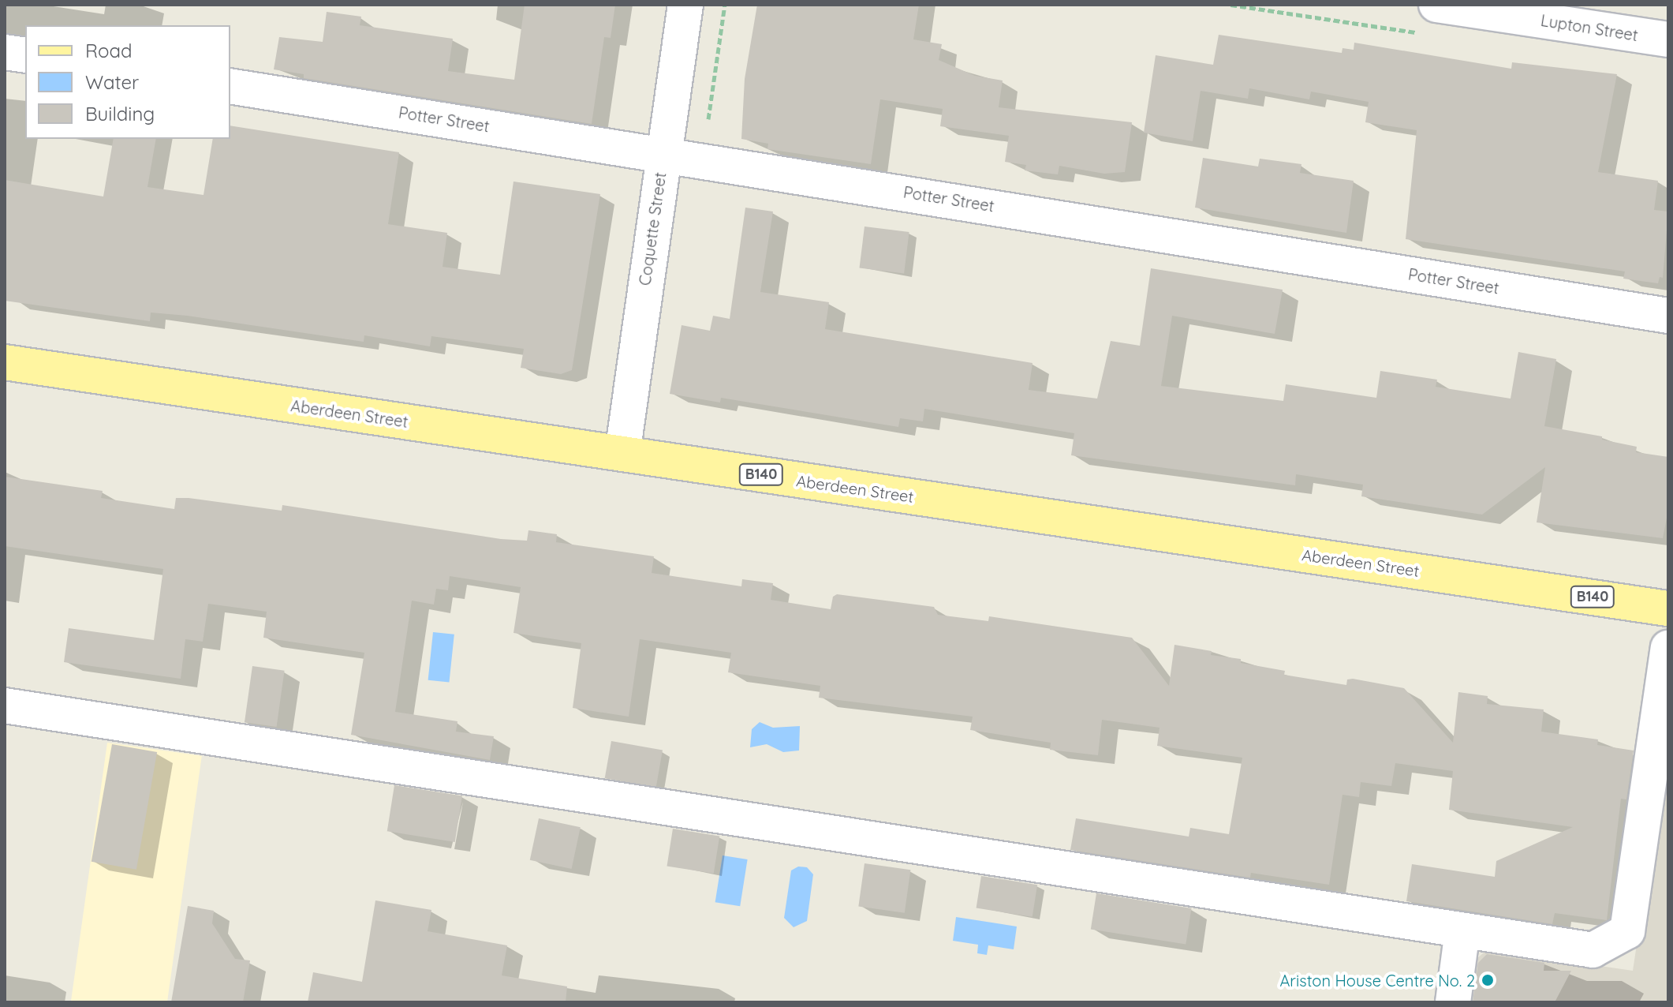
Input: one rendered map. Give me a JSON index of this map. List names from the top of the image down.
{
  "streets": {
    "main road": ["Aberdeen Street", "B140"],
    "street": ["Lupton Street", "Potter Street", "Coquette Street"]
  },
  "crossings": [
    ["Potter Street", "Coquette Street"],
    ["Coquette Street", "Aberdeen Street"]
  ],
  "places": ["Ariston House Centre No. 2"],
  "legend": ["Road", "Water", "Building"]
}
